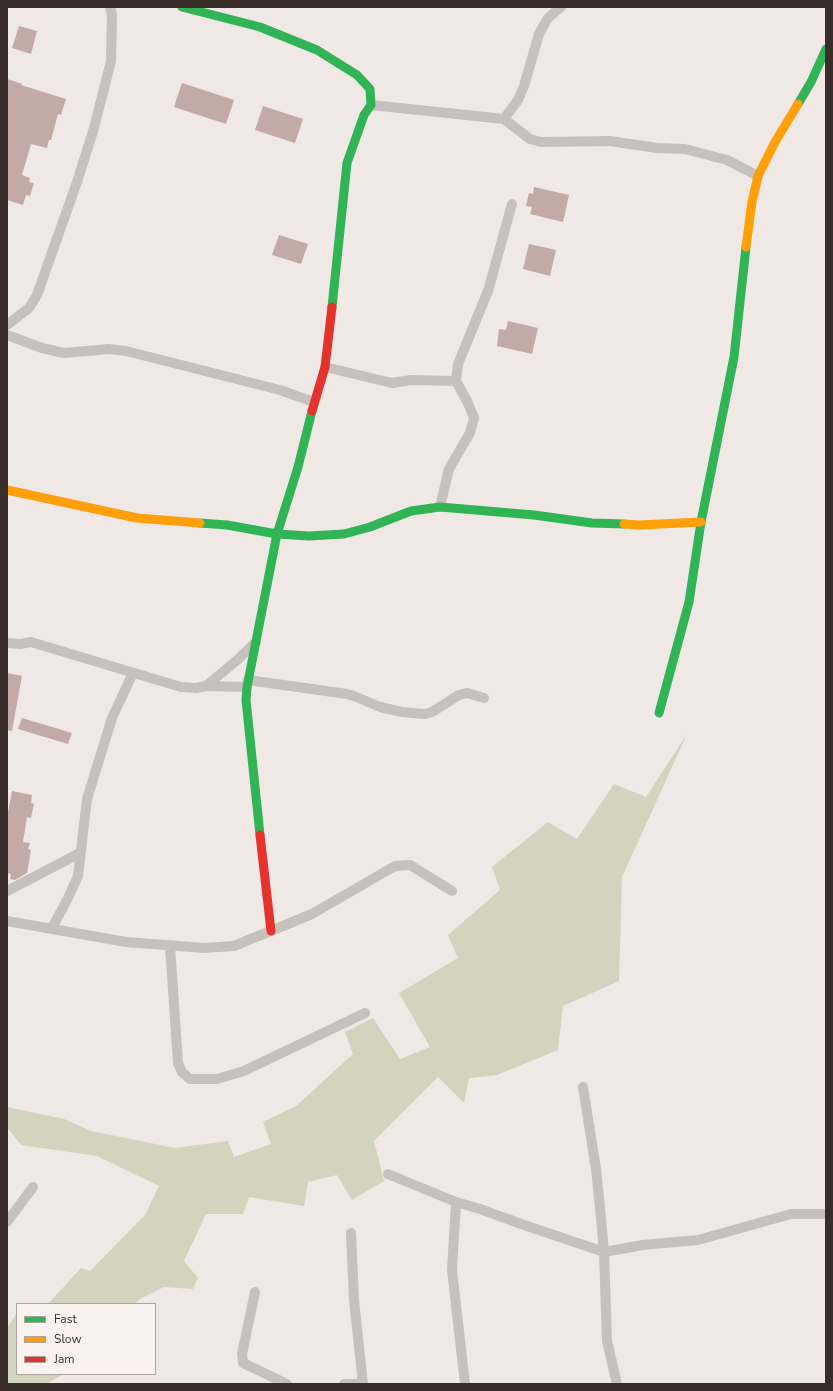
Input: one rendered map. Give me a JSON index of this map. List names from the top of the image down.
{
  "legend": ["Fast", "Slow", "Jam"]
}
